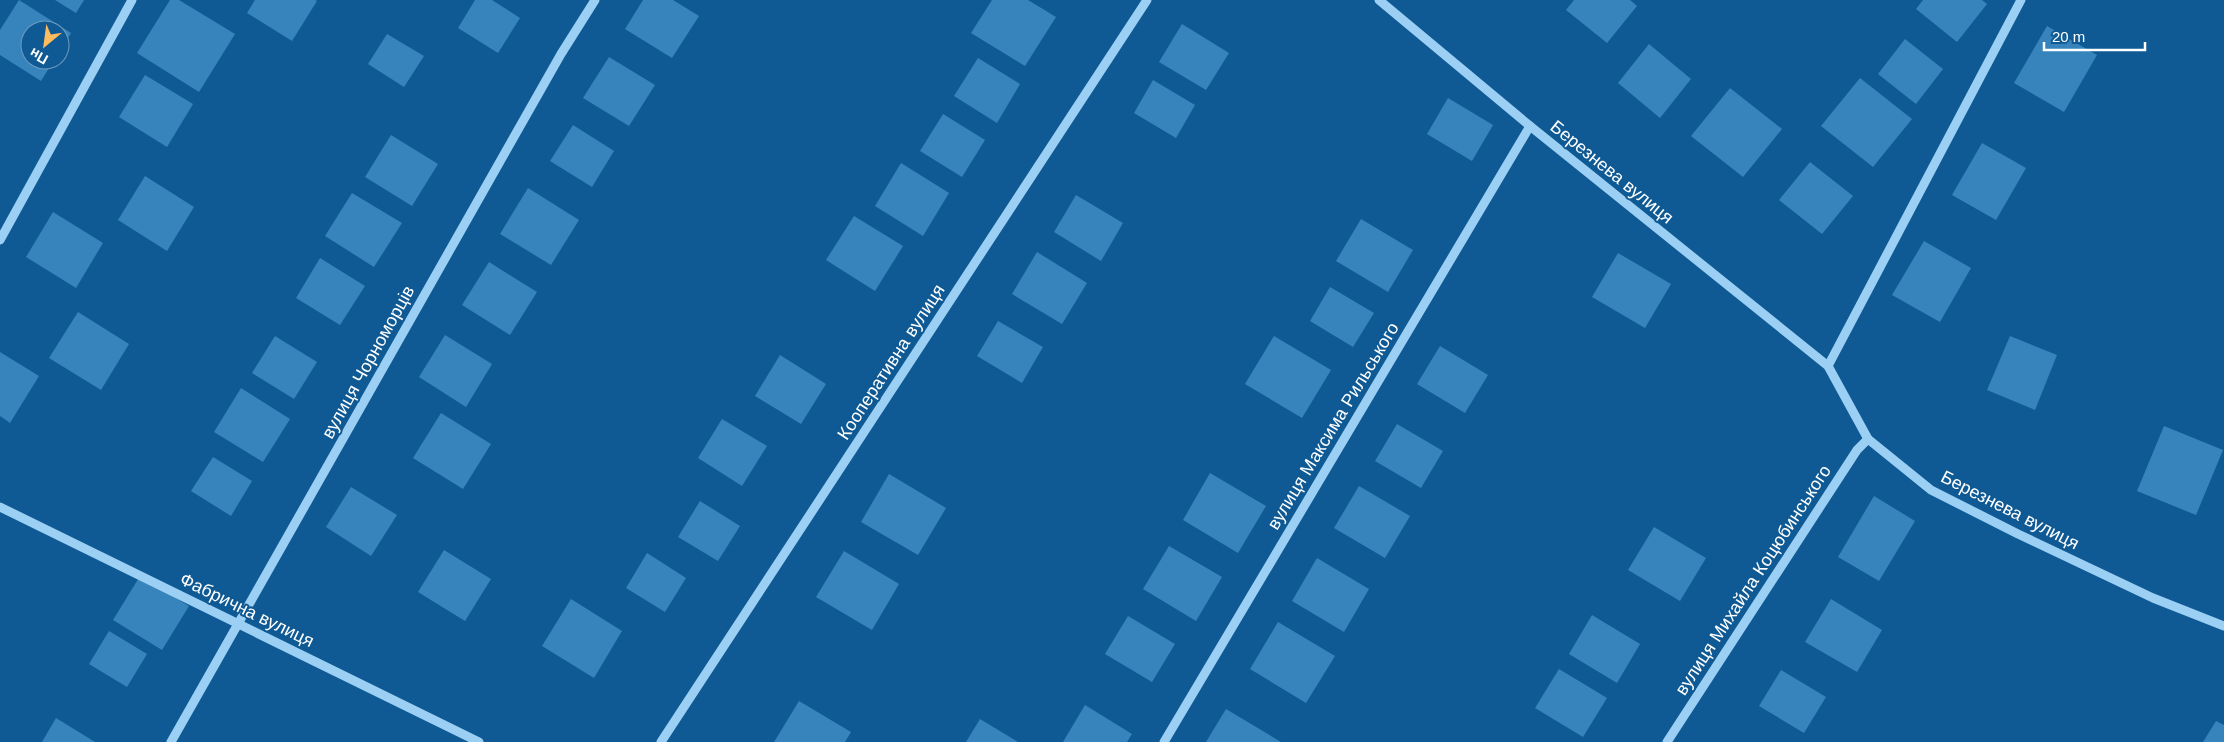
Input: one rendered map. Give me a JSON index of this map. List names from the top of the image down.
{
  "streets": {
    "street": [
      "Березнева вулиця",
      "вулиця Чорноморців",
      "Кооперативна вулиця",
      "вулиця Максима Рильського",
      "вулиця Михайла Коцюбинського",
      "Фабрична вулиця"
    ]
  },
  "crossings": [
    ["Березнева вулиця", "вулиця Максима Рильського"],
    ["Березнева вулиця", "вулиця Михайла Коцюбинського"],
    ["вулиця Чорноморців", "Фабрична вулиця"]
  ],
  "scale_bar": "20 m",
  "north": "bottom left"
}
